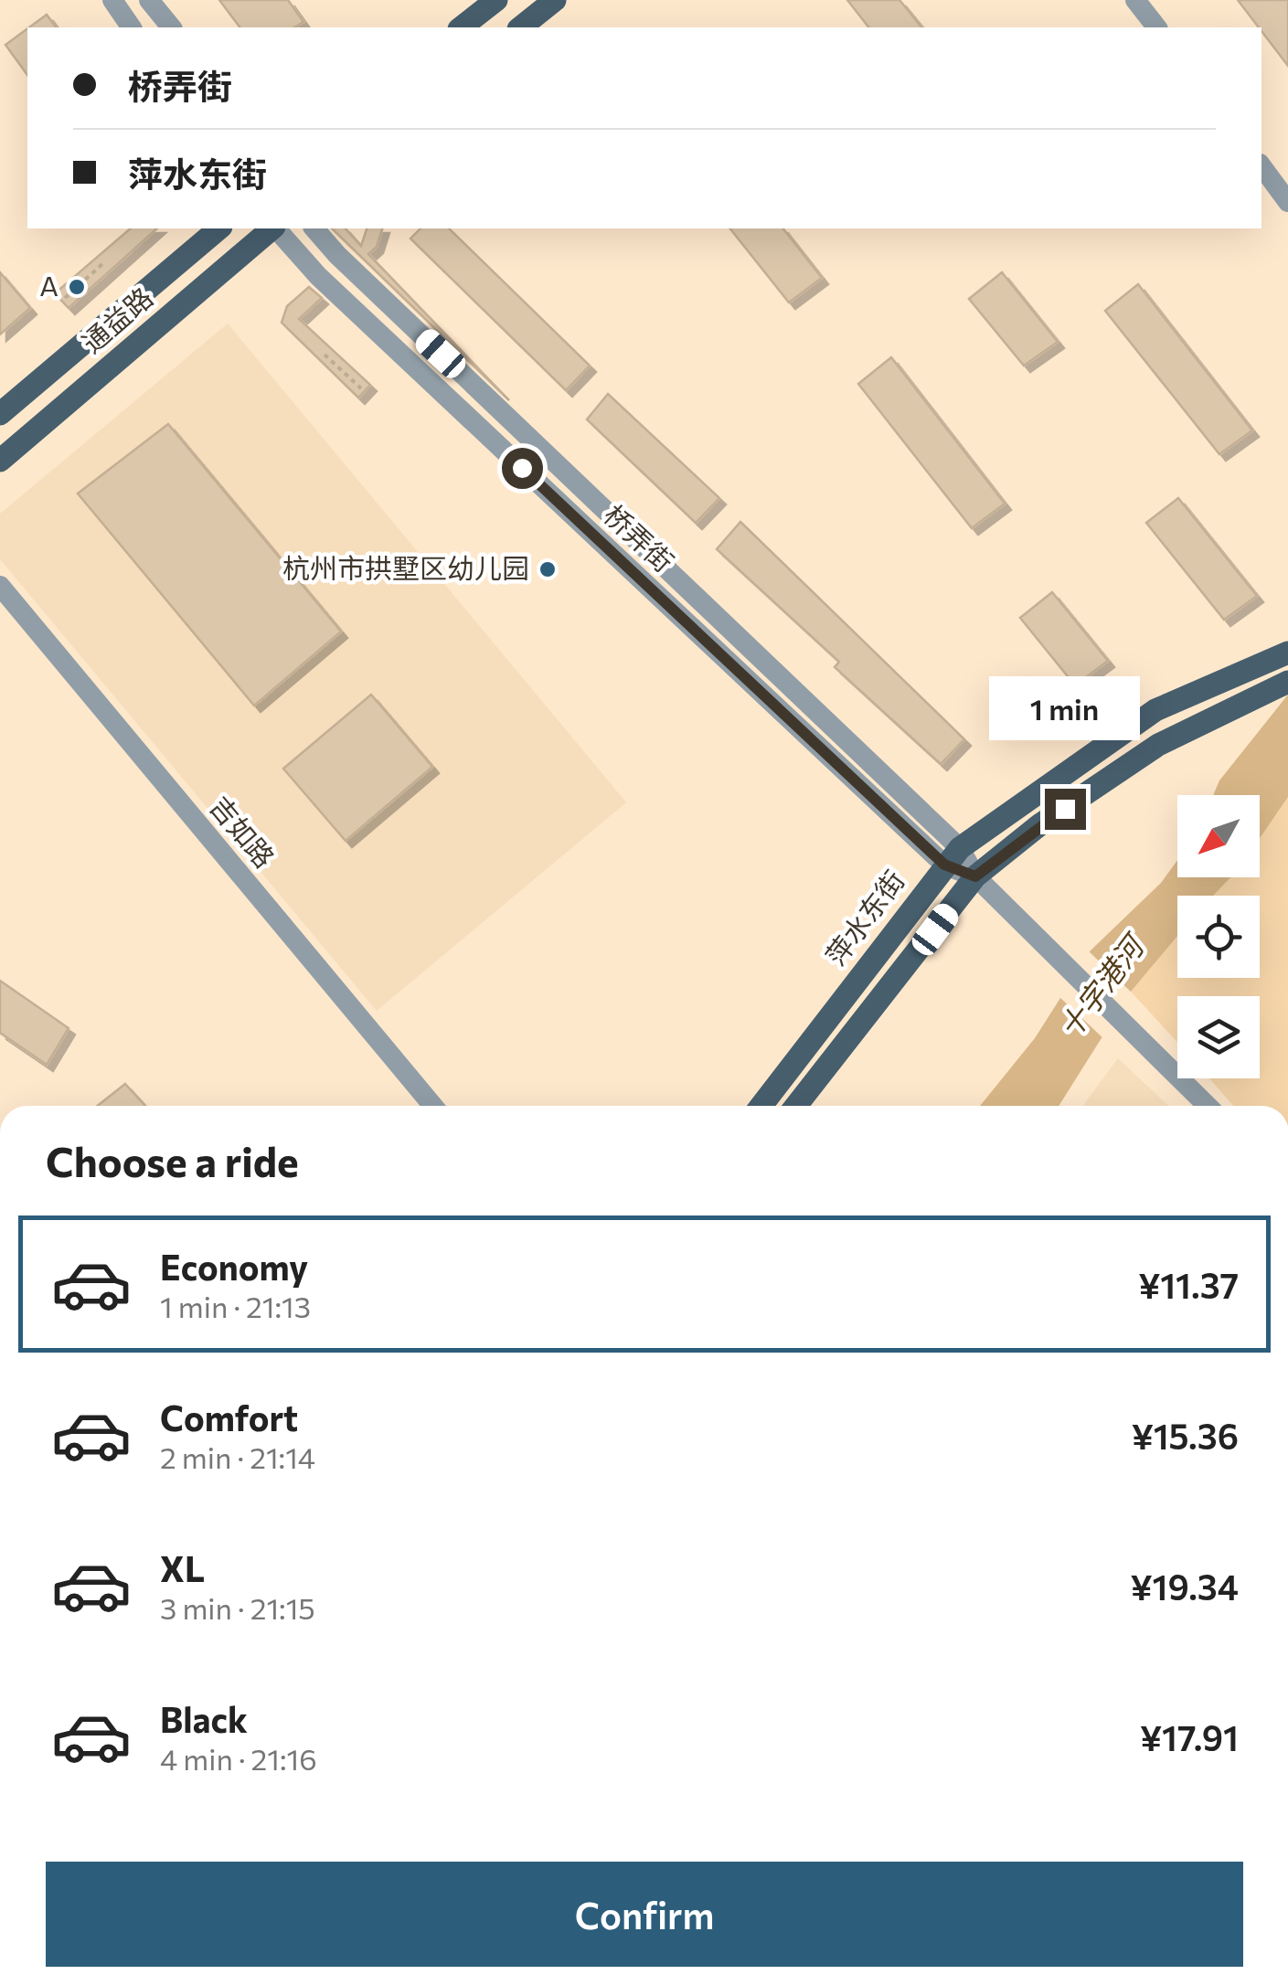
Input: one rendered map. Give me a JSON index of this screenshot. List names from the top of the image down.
{
  "streets": {
    "main road": ["通益路", "萍水东街"],
    "street": ["桥弄街", "吉如路"]
  },
  "crossings": [
    ["桥弄街", "萍水东街"]
  ],
  "water": ["十字港河"],
  "places": ["A", "杭州市拱墅区幼儿园"],
  "north": "bottom left",
  "page": {
    "banner": ["桥弄街", "萍水东街"],
    "bubble": "1 min",
    "heading": "Choose a ride",
    "list": [
      {
        "name": "Economy",
        "note": "1 min · 21:13",
        "value": "¥11.37"
      },
      {
        "name": "Comfort",
        "note": "2 min · 21:14",
        "value": "¥15.36"
      },
      {
        "name": "XL",
        "note": "3 min · 21:15",
        "value": "¥19.34"
      },
      {
        "name": "Black",
        "note": "4 min · 21:16",
        "value": "¥17.91"
      }
    ],
    "buttons": "Confirm"
  }
}
